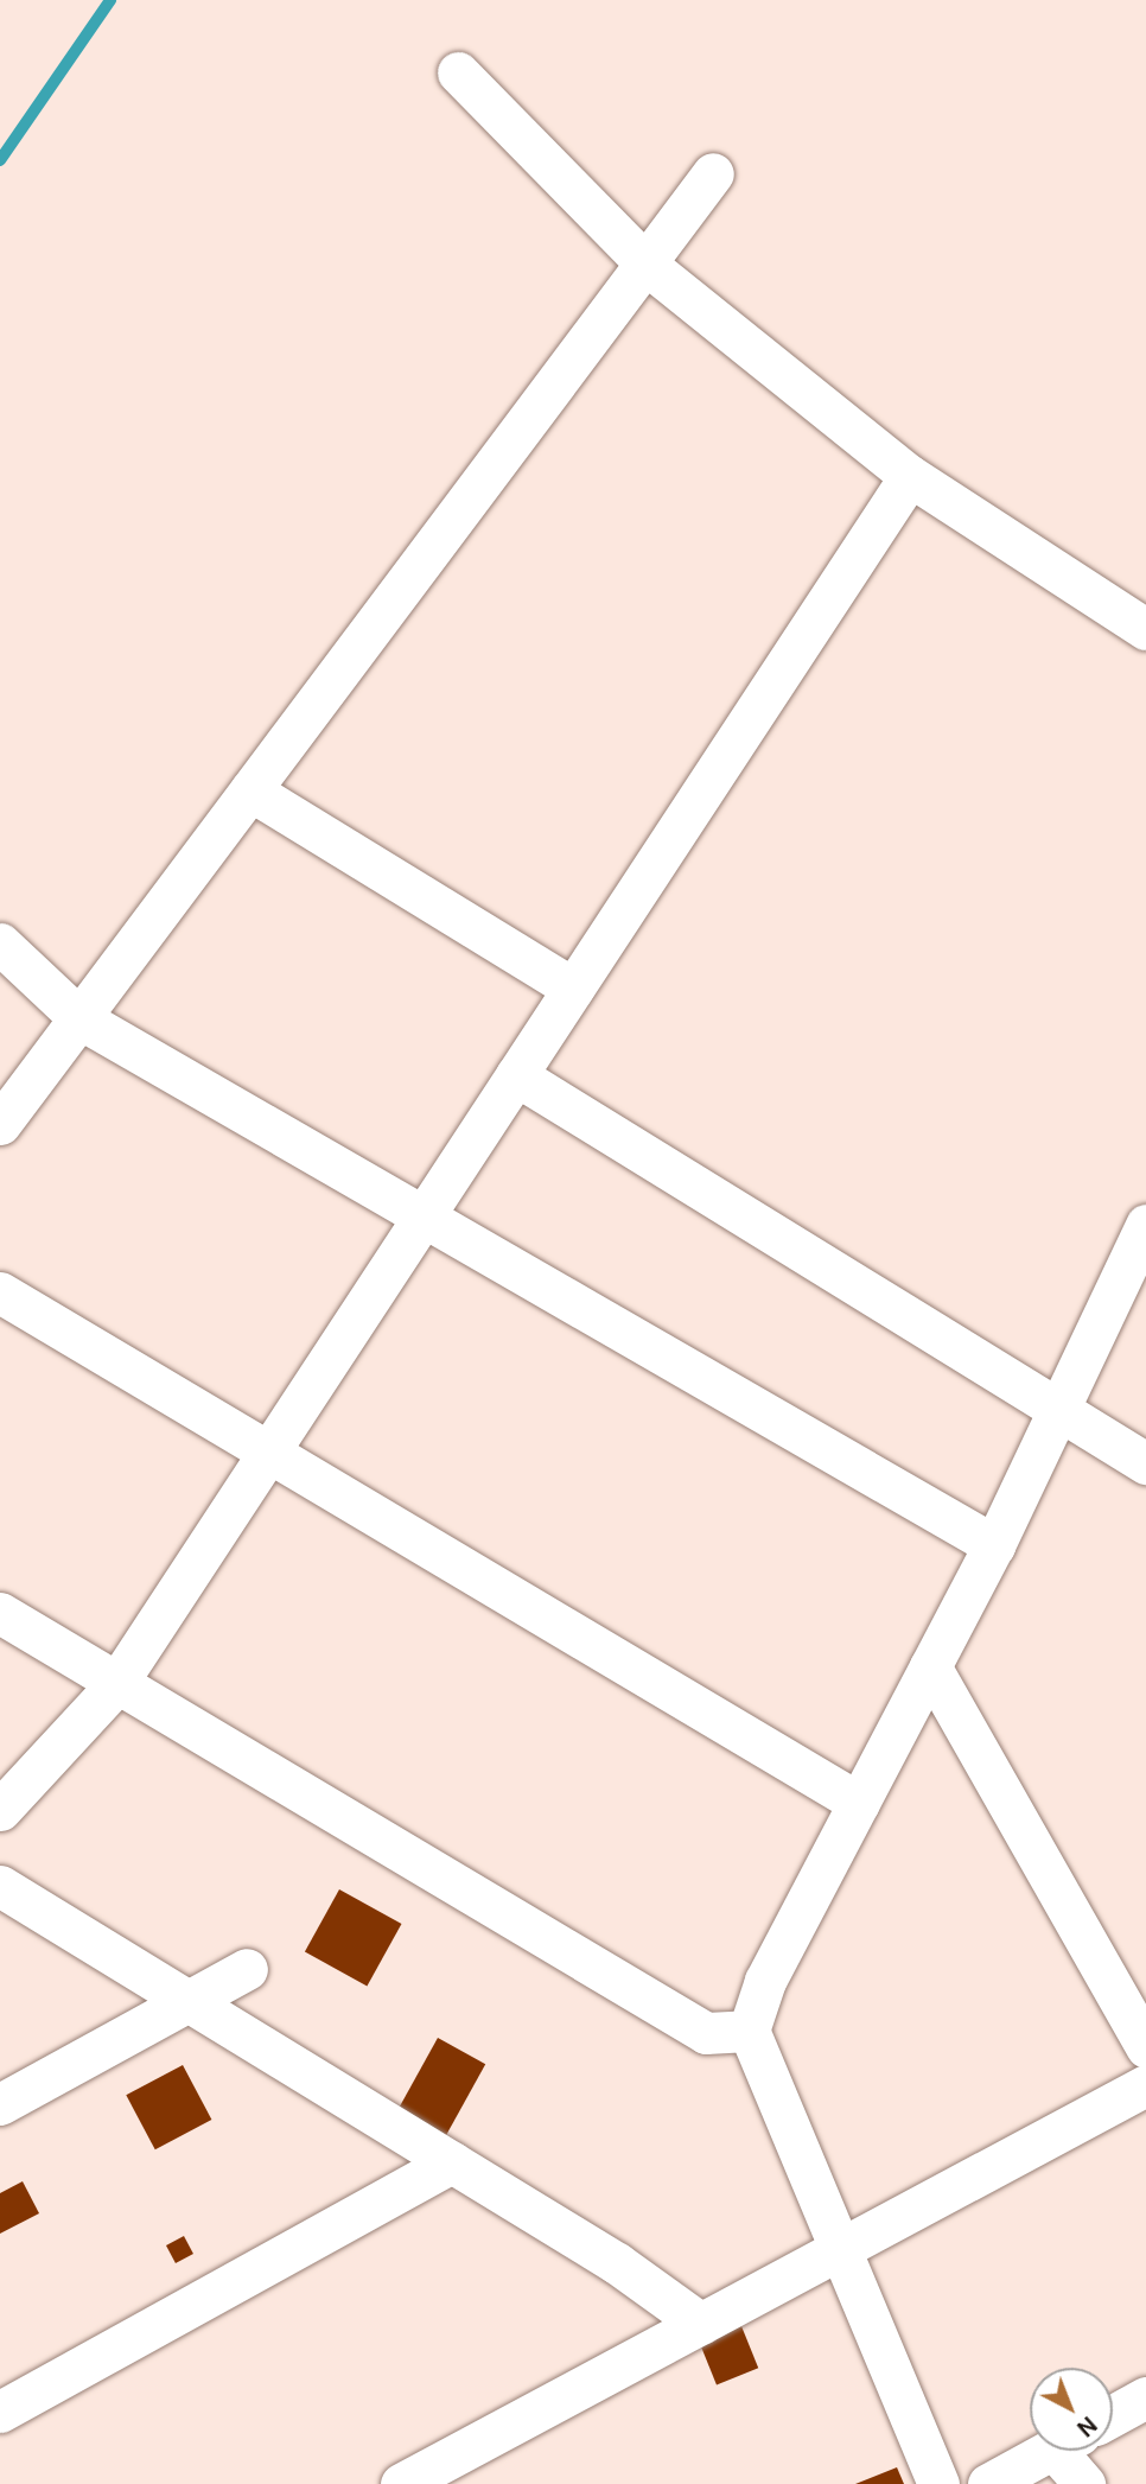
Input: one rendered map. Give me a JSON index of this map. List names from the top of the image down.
{
  "north": "bottom right"
}
